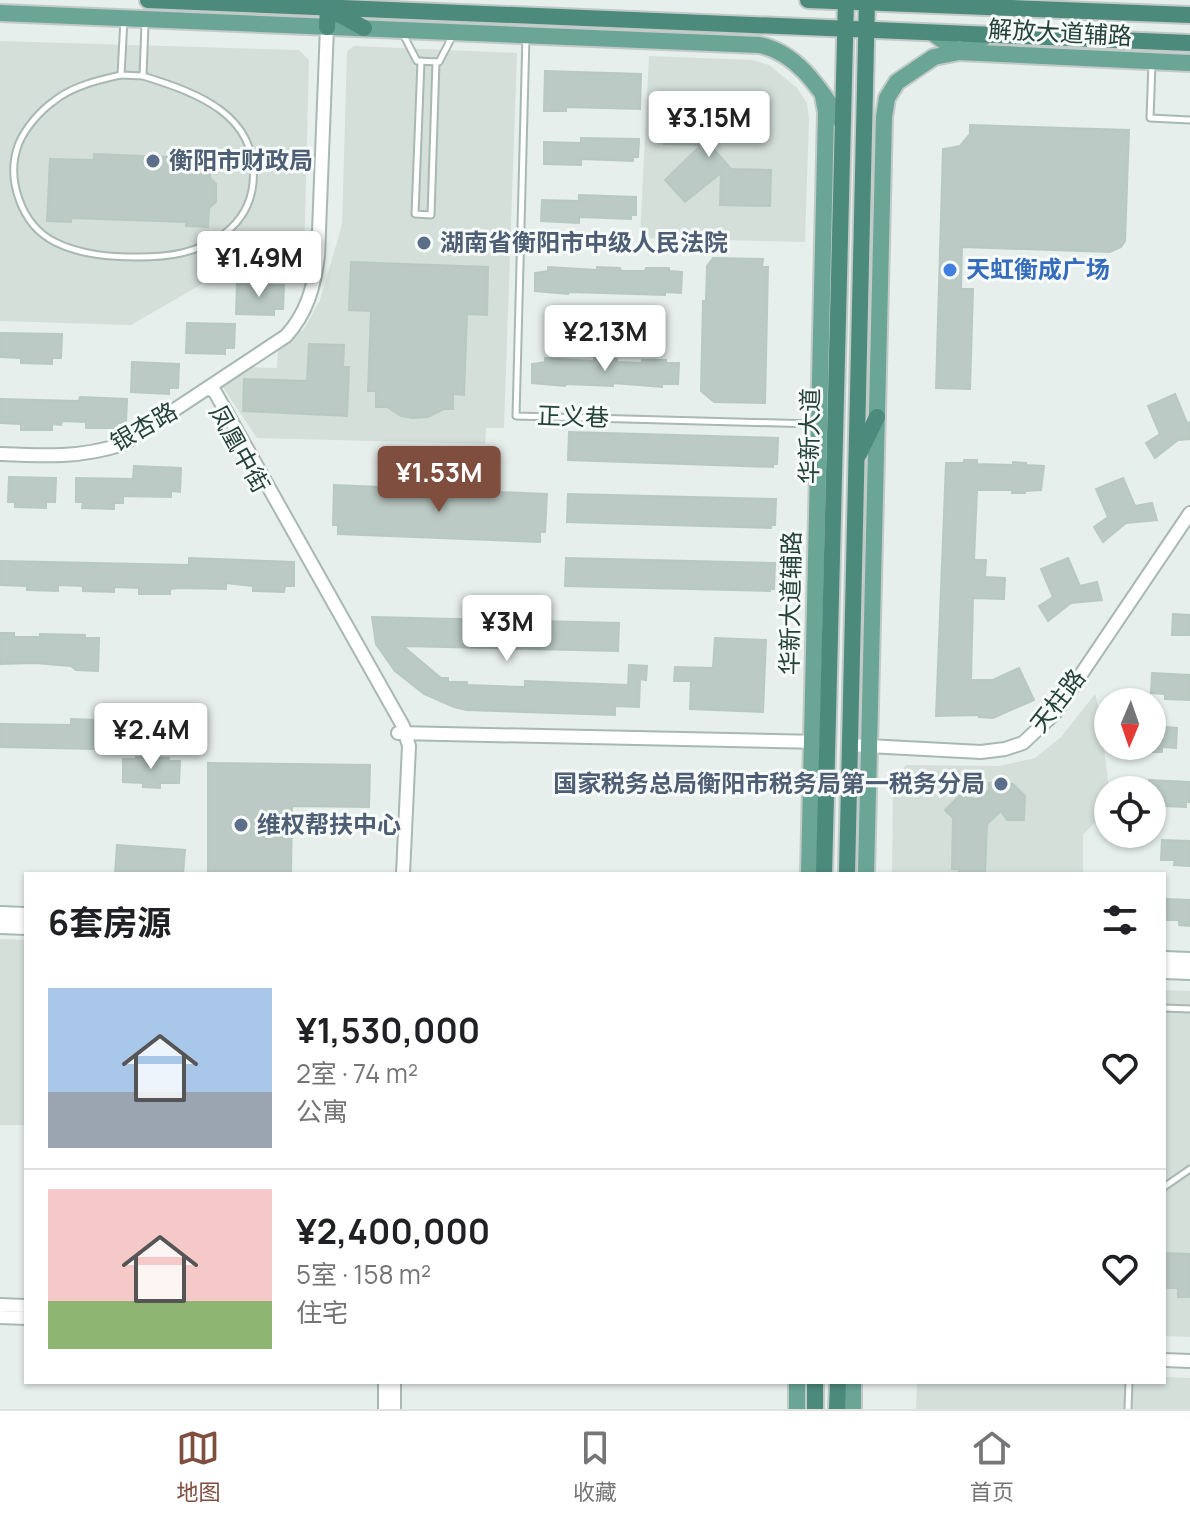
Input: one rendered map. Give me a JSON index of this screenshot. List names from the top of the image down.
{
  "streets": {
    "highway": ["华新大道"],
    "main road": ["解放大道辅路", "华新大道辅路"],
    "street": ["银杏路", "凤凰中街", "天柱路"],
    "lane": ["正义巷"]
  },
  "crossings": [
    ["正义巷", "华新大道辅路"],
    ["银杏路", "凤凰中街"],
    ["华新大道", "华新大道辅路"],
    ["华新大道", "天柱路"]
  ],
  "places": [
    "衡阳市财政局",
    "湖南省衡阳市中级人民法院",
    "天虹衡成广场",
    "国家税务总局衡阳市税务局第一税务分局",
    "维权帮扶中心"
  ],
  "north": "bottom",
  "page": {
    "price": [
      "¥3.15M",
      "¥1.49M",
      "¥2.13M",
      "¥1.53M",
      "¥3M",
      "¥2.4M"
    ],
    "heading": "6套房源",
    "list": [
      {
        "name": "¥1,530,000",
        "note": "2室 · 74 m² · 公寓"
      },
      {
        "name": "¥2,400,000",
        "note": "5室 · 158 m² · 住宅"
      }
    ],
    "tabs": ["地图", "收藏", "首页"]
  }
}
